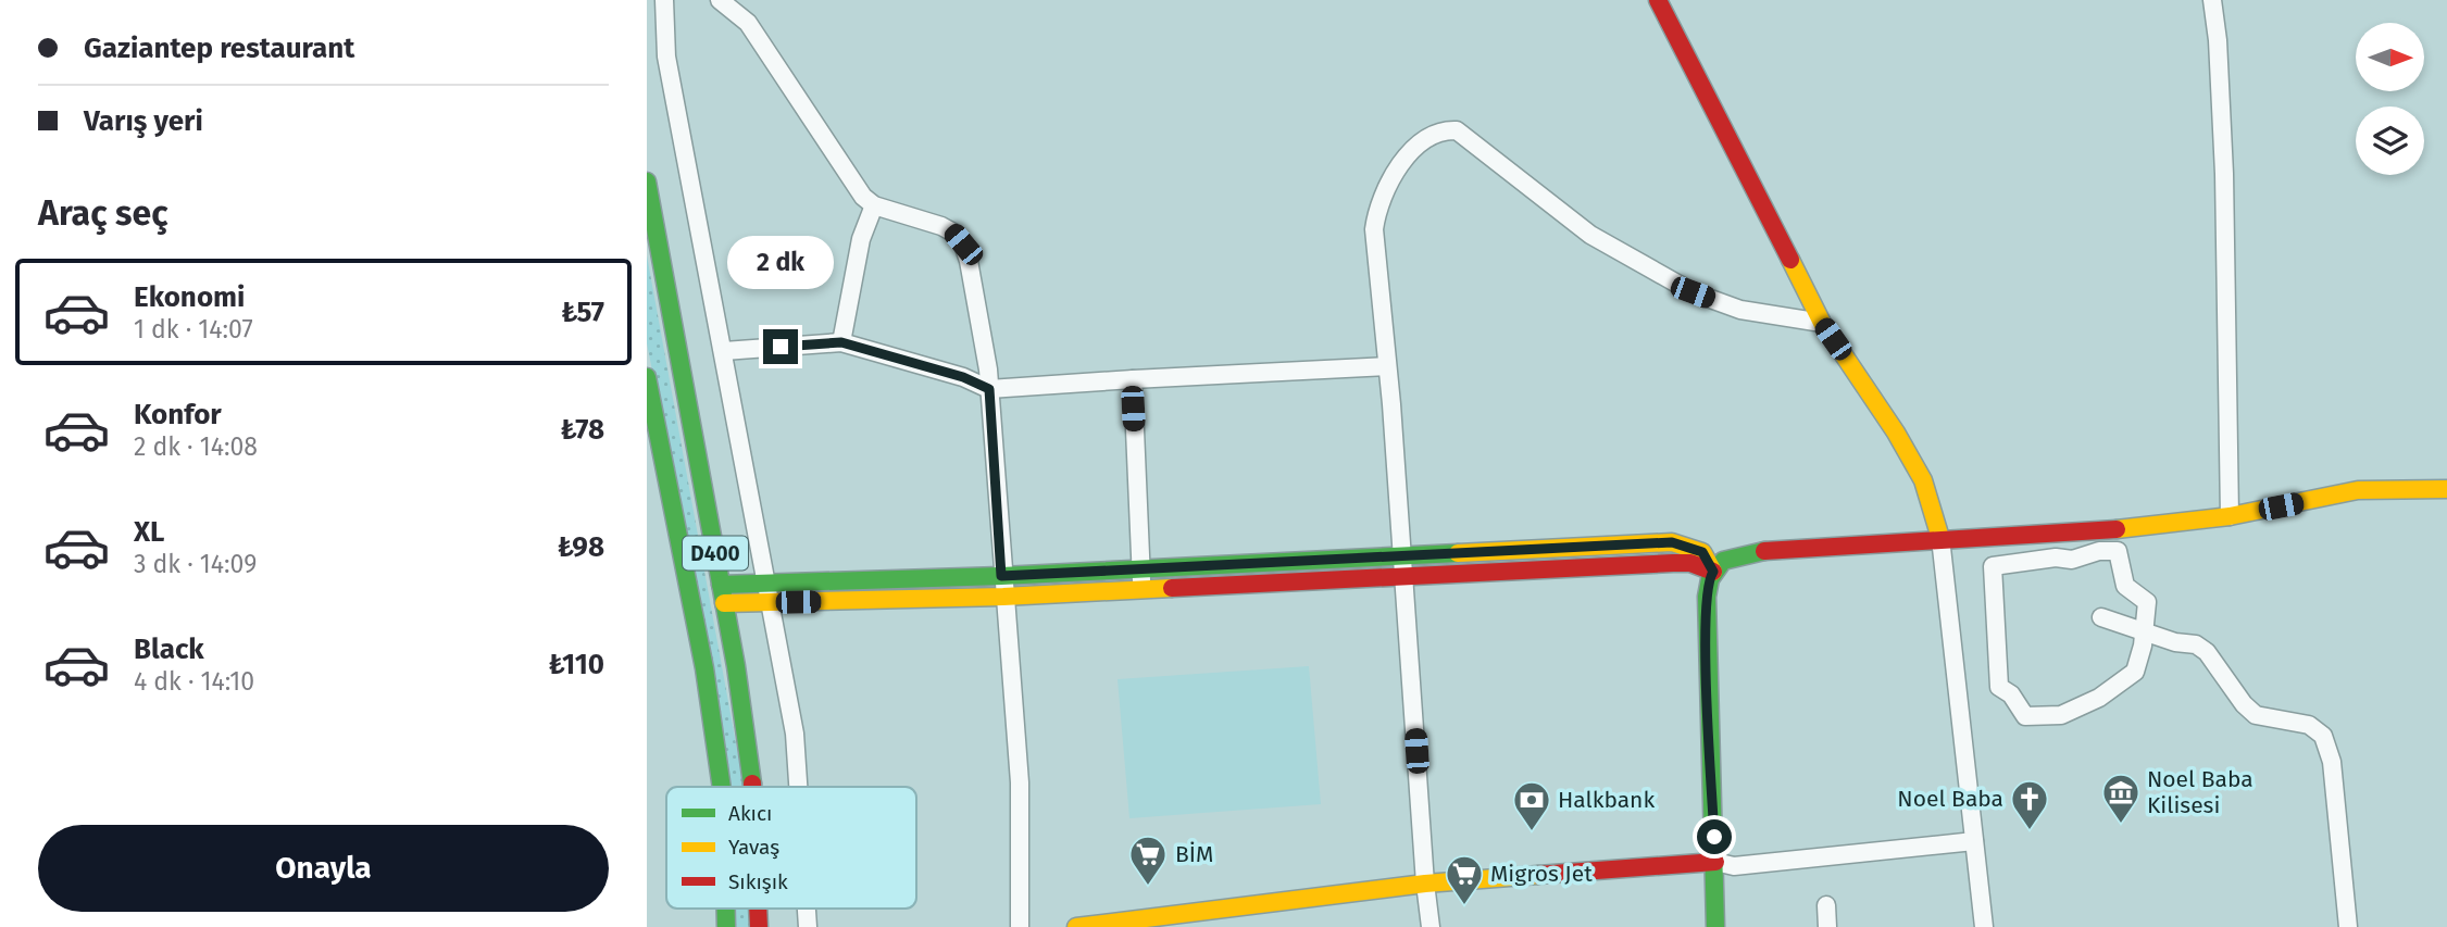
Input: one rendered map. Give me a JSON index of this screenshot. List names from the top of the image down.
{
  "streets": {
    "main road": ["D400"]
  },
  "places": {
    "museum": ["Noel Baba Kilisesi"],
    "church": ["Noel Baba"],
    "bank": ["Halkbank"],
    "supermarket": ["BİM", "Migros Jet"]
  },
  "legend": ["Akıcı", "Yavaş", "Sıkışık"],
  "north": "right",
  "page": {
    "banner": ["Gaziantep restaurant", "Varış yeri"],
    "heading": "Araç seç",
    "bubble": "2 dk",
    "list": [
      {
        "name": "Ekonomi",
        "note": "1 dk · 14:07",
        "value": "₺57"
      },
      {
        "name": "Konfor",
        "note": "2 dk · 14:08",
        "value": "₺78"
      },
      {
        "name": "XL",
        "note": "3 dk · 14:09",
        "value": "₺98"
      },
      {
        "name": "Black",
        "note": "4 dk · 14:10",
        "value": "₺110"
      }
    ],
    "buttons": "Onayla"
  }
}
